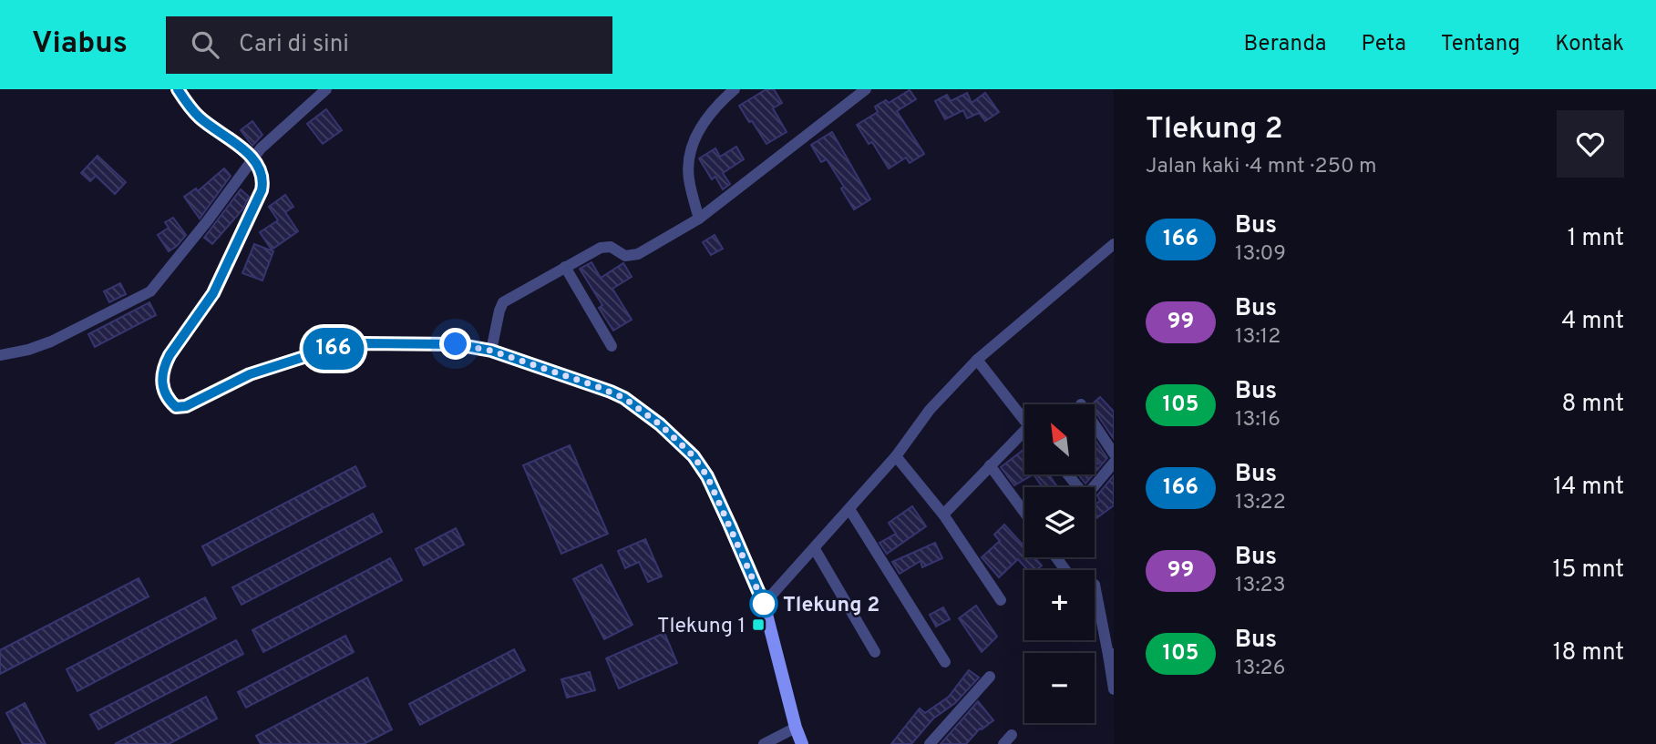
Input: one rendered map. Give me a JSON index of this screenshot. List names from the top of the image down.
{
  "places": {
    "other": ["Tlekung 2"],
    "transit": ["Tlekung 1"]
  },
  "lines": ["bus line 166"],
  "north": "top left",
  "page": {
    "header": "Viabus",
    "search": "Cari di sini",
    "nav": [
      "Beranda",
      "Peta",
      "Tentang",
      "Kontak"
    ],
    "on_map": "166",
    "heading": ["Tlekung 2", "Jalan kaki · 4 mnt · 250 m"],
    "list": [
      {
        "mark": "166",
        "name": "Bus",
        "note": "13:09",
        "value": "1 mnt"
      },
      {
        "mark": "99",
        "name": "Bus",
        "note": "13:12",
        "value": "4 mnt"
      },
      {
        "mark": "105",
        "name": "Bus",
        "note": "13:16",
        "value": "8 mnt"
      },
      {
        "mark": "166",
        "name": "Bus",
        "note": "13:22",
        "value": "14 mnt"
      },
      {
        "mark": "99",
        "name": "Bus",
        "note": "13:23",
        "value": "15 mnt"
      },
      {
        "mark": "105",
        "name": "Bus",
        "note": "13:26",
        "value": "18 mnt"
      }
    ],
    "map_buttons": ["+", "−"]
  }
}
